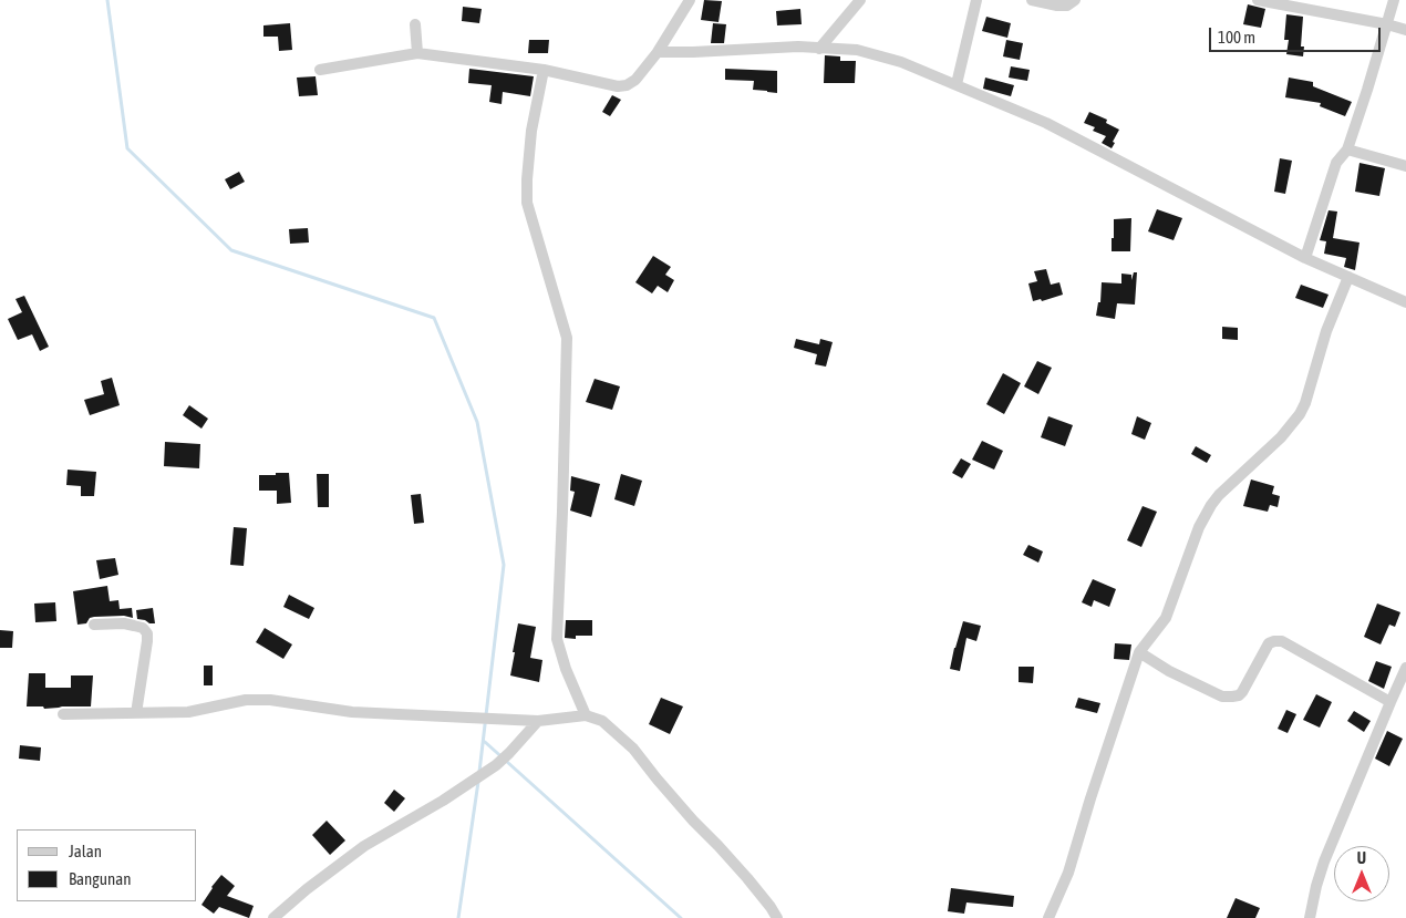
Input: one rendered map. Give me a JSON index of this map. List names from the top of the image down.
{
  "legend": ["Jalan", "Bangunan"],
  "scale_bar": "100 m",
  "north": "top"
}
